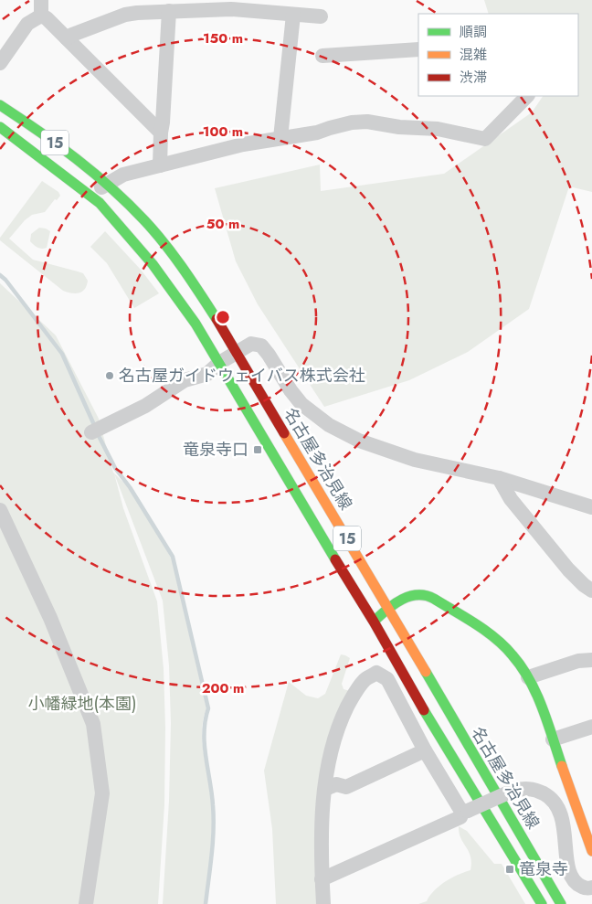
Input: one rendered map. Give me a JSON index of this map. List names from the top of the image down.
{
  "streets": {
    "main road": ["15", "名古屋多治見線"]
  },
  "parks": ["小幡緑地(本園)"],
  "places": {
    "other": ["名古屋ガイドウェイバス株式会社"],
    "transit": ["竜泉寺口", "竜泉寺"]
  },
  "legend": ["順調", "混雑", "渋滞"],
  "rings": [
    "150 m",
    "100 m",
    "50 m",
    "200 m"
  ]
}
